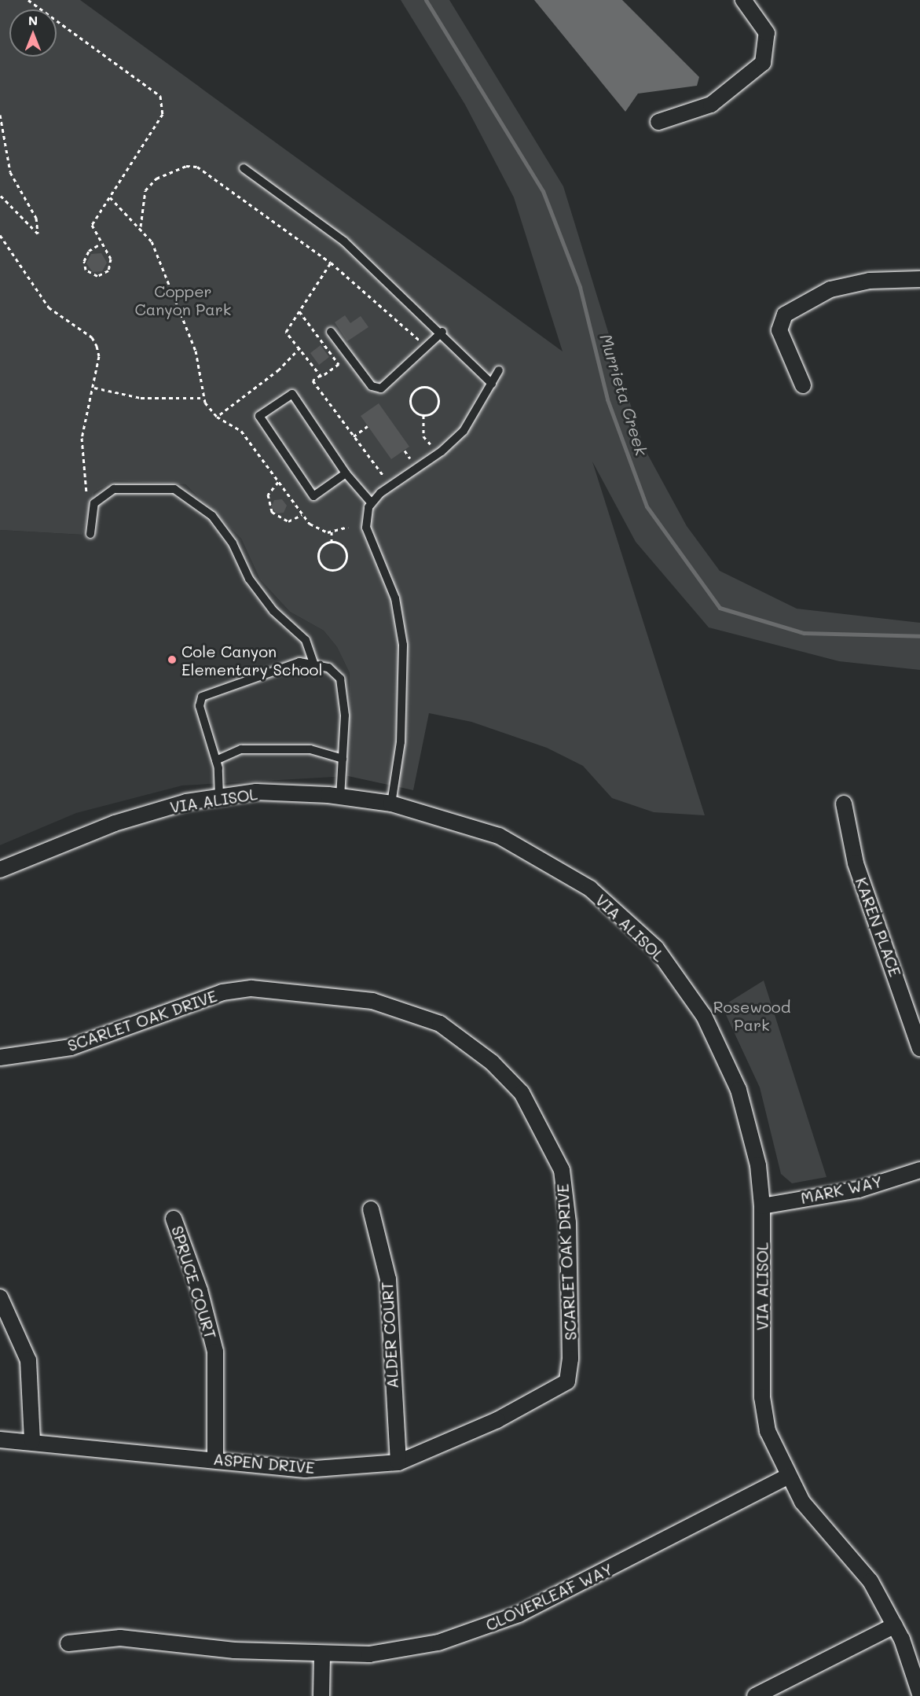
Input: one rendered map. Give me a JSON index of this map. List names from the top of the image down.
{
  "streets": {
    "street": [
      "VIA ALISOL",
      "KAREN PLACE",
      "SCARLET OAK DRIVE",
      "MARK WAY",
      "SPRUCE COURT",
      "ALDER COURT",
      "ASPEN DRIVE",
      "CLOVERLEAF WAY"
    ]
  },
  "crossings": [
    ["VIA ALISOL", "MARK WAY"],
    ["VIA ALISOL", "CLOVERLEAF WAY"],
    ["SCARLET OAK DRIVE", "ASPEN DRIVE"],
    ["SPRUCE COURT", "ASPEN DRIVE"],
    ["ALDER COURT", "ASPEN DRIVE"]
  ],
  "water": ["Murrieta Creek"],
  "parks": ["Copper Canyon Park", "Rosewood Park"],
  "places": ["Cole Canyon Elementary School"],
  "north": "top"
}
